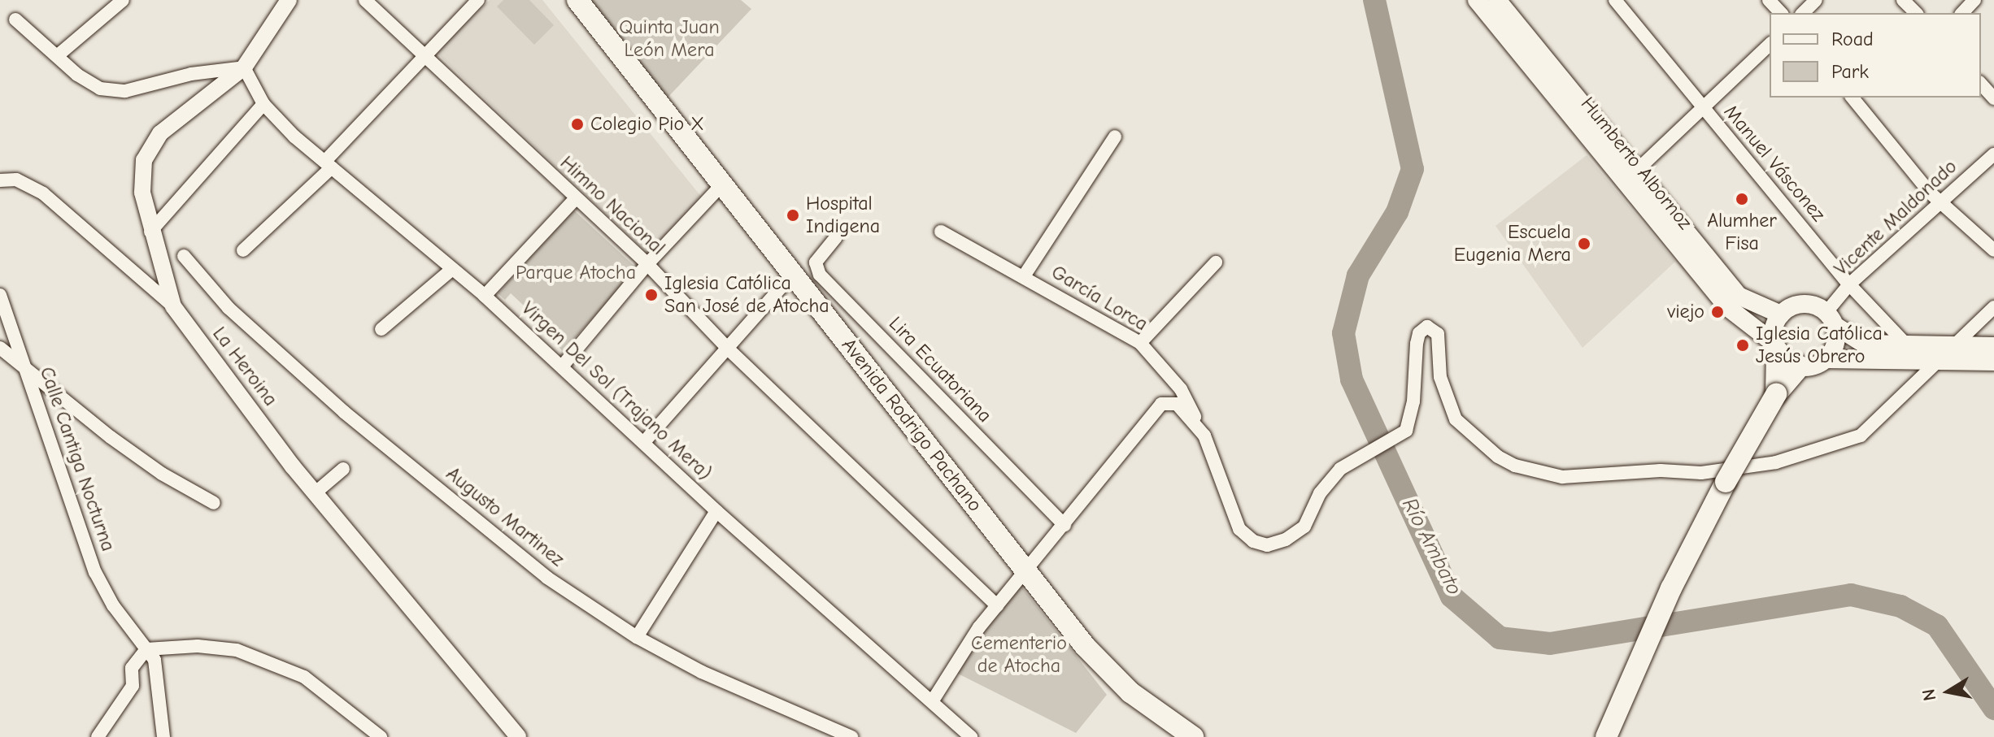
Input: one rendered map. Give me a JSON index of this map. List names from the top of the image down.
{
  "streets": {
    "main road": ["Humberto Albornoz", "Avenida Rodrigo Pachano"],
    "street": [
      "Manuel Vásconez",
      "Himno Nacional",
      "Vicente Maldonado",
      "García Lorca",
      "La Heroina",
      "Lira Ecuatoriana",
      "Virgen Del Sol (Trajano Mera)",
      "Calle Cantiga Nocturna",
      "Augusto Martinez"
    ]
  },
  "crossings": [
    ["Humberto Albornoz", "Vicente Maldonado"],
    ["Manuel Vásconez", "Vicente Maldonado"],
    ["La Heroina", "Virgen Del Sol (Trajano Mera)"]
  ],
  "water": ["Río Ambato"],
  "parks": ["Quinta Juan León Mera", "Parque Atocha", "Cementerio de Atocha"],
  "places": [
    "Colegio Pio X",
    "Alumher Fisa",
    "Hospital Indigena",
    "Escuela Eugenia Mera",
    "Iglesia Católica San José de Atocha",
    "viejo",
    "Iglesia Católica Jesús Obrero"
  ],
  "legend": ["Road", "Park"],
  "north": "left"
}
